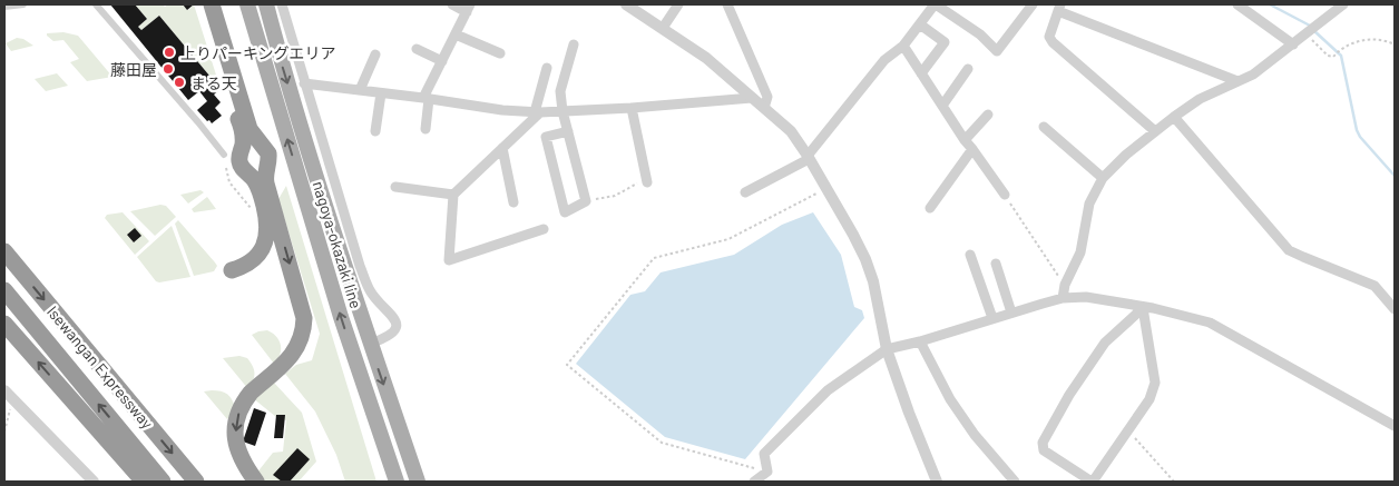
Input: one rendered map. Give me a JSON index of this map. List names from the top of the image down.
{
  "streets": {
    "highway": ["Isewangan Expressway"],
    "main road": ["nagoya-okazaki line"]
  },
  "places": ["上りパーキングエリア", "藤田屋", "まる天"]
}
